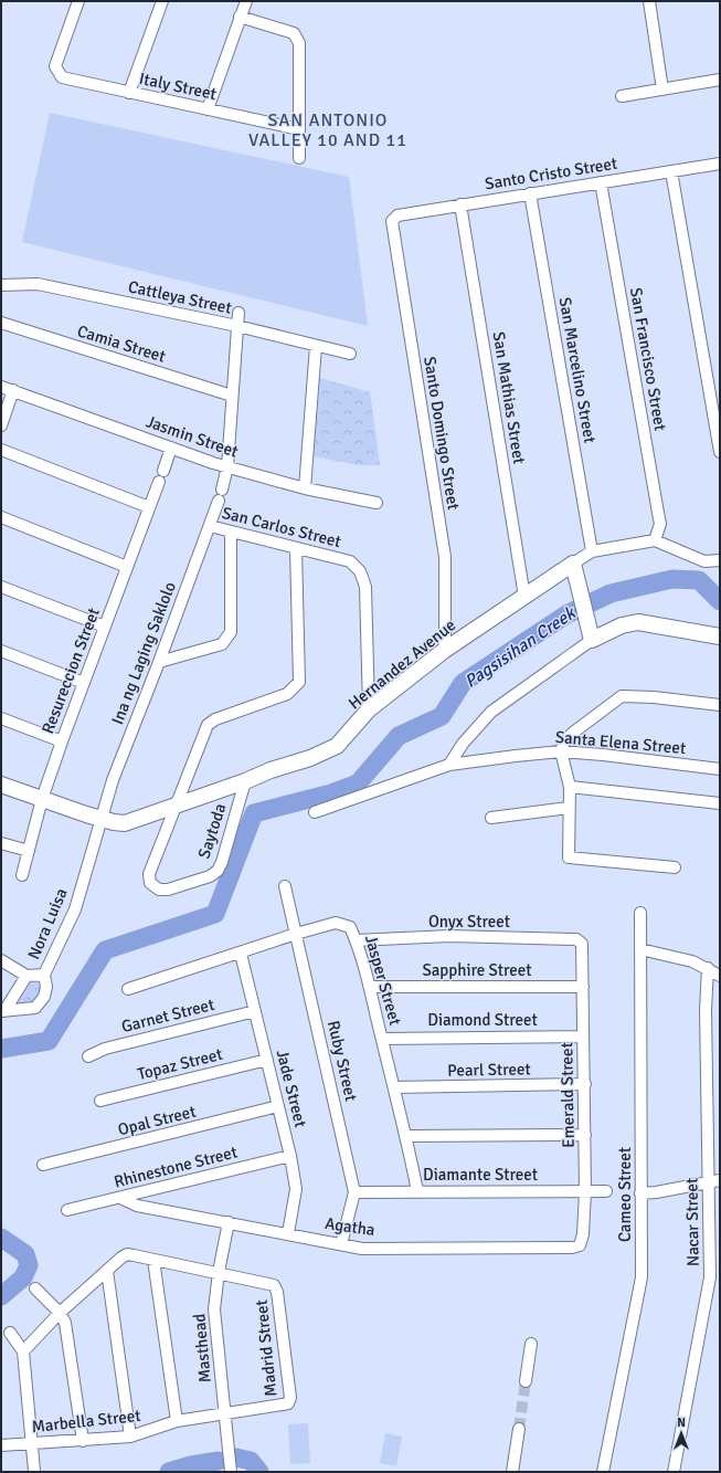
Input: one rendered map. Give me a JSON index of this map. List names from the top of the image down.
{
  "streets": {
    "street": [
      "Italy Street",
      "Santo Cristo Street",
      "Cattleya Street",
      "Camia Street",
      "San Francisco Street",
      "San Marcelino Street",
      "San Mathias Street",
      "Santo Domingo Street",
      "Jasmin Street",
      "San Carlos Street",
      "Ina ng Laging Saklolo",
      "Hernandez Avenue",
      "Resureccion Street",
      "Santa Elena Street",
      "Saytoda",
      "Onyx Street",
      "Nora Luisa",
      "Sapphire Street",
      "Jasper Street",
      "Garnet Street",
      "Diamond Street",
      "Ruby Street",
      "Topaz Street",
      "Pearl Street",
      "Jade Street",
      "Emerald Street",
      "Opal Street",
      "Rhinestone Street",
      "Diamante Street",
      "Cameo Street",
      "Nacar Street",
      "Agatha",
      "Masthead",
      "Madrid Street",
      "Marbella Street"
    ]
  },
  "crossings": [
    ["Santo Cristo Street", "San Francisco Street"],
    ["Santo Cristo Street", "San Marcelino Street"],
    ["Santo Cristo Street", "San Mathias Street"],
    ["Santo Cristo Street", "Santo Domingo Street"],
    ["San Francisco Street", "Hernandez Avenue"],
    ["San Marcelino Street", "Hernandez Avenue"],
    ["San Mathias Street", "Hernandez Avenue"],
    ["Santo Domingo Street", "Hernandez Avenue"],
    ["San Carlos Street", "Ina ng Laging Saklolo"],
    ["San Carlos Street", "Hernandez Avenue"],
    ["Ina ng Laging Saklolo", "Hernandez Avenue"],
    ["Ina ng Laging Saklolo", "Nora Luisa"],
    ["Hernandez Avenue", "Resureccion Street"],
    ["Hernandez Avenue", "Saytoda"],
    ["Hernandez Avenue", "Nora Luisa"],
    ["Onyx Street", "Jasper Street"],
    ["Onyx Street", "Emerald Street"],
    ["Sapphire Street", "Jasper Street"],
    ["Sapphire Street", "Emerald Street"],
    ["Jasper Street", "Diamond Street"],
    ["Jasper Street", "Ruby Street"],
    ["Jasper Street", "Pearl Street"],
    ["Jasper Street", "Jade Street"],
    ["Jasper Street", "Diamante Street"],
    ["Garnet Street", "Jade Street"],
    ["Diamond Street", "Emerald Street"],
    ["Ruby Street", "Diamante Street"],
    ["Ruby Street", "Agatha"],
    ["Topaz Street", "Jade Street"],
    ["Pearl Street", "Emerald Street"],
    ["Jade Street", "Opal Street"],
    ["Jade Street", "Rhinestone Street"],
    ["Jade Street", "Agatha"],
    ["Emerald Street", "Diamante Street"],
    ["Emerald Street", "Agatha"],
    ["Rhinestone Street", "Agatha"],
    ["Agatha", "Masthead"],
    ["Masthead", "Madrid Street"],
    ["Masthead", "Marbella Street"],
    ["Madrid Street", "Marbella Street"]
  ],
  "districts": ["SAN ANTONIO VALLEY 10 AND 11"],
  "water": ["Pagsisihan Creek"],
  "north": "top"
}
